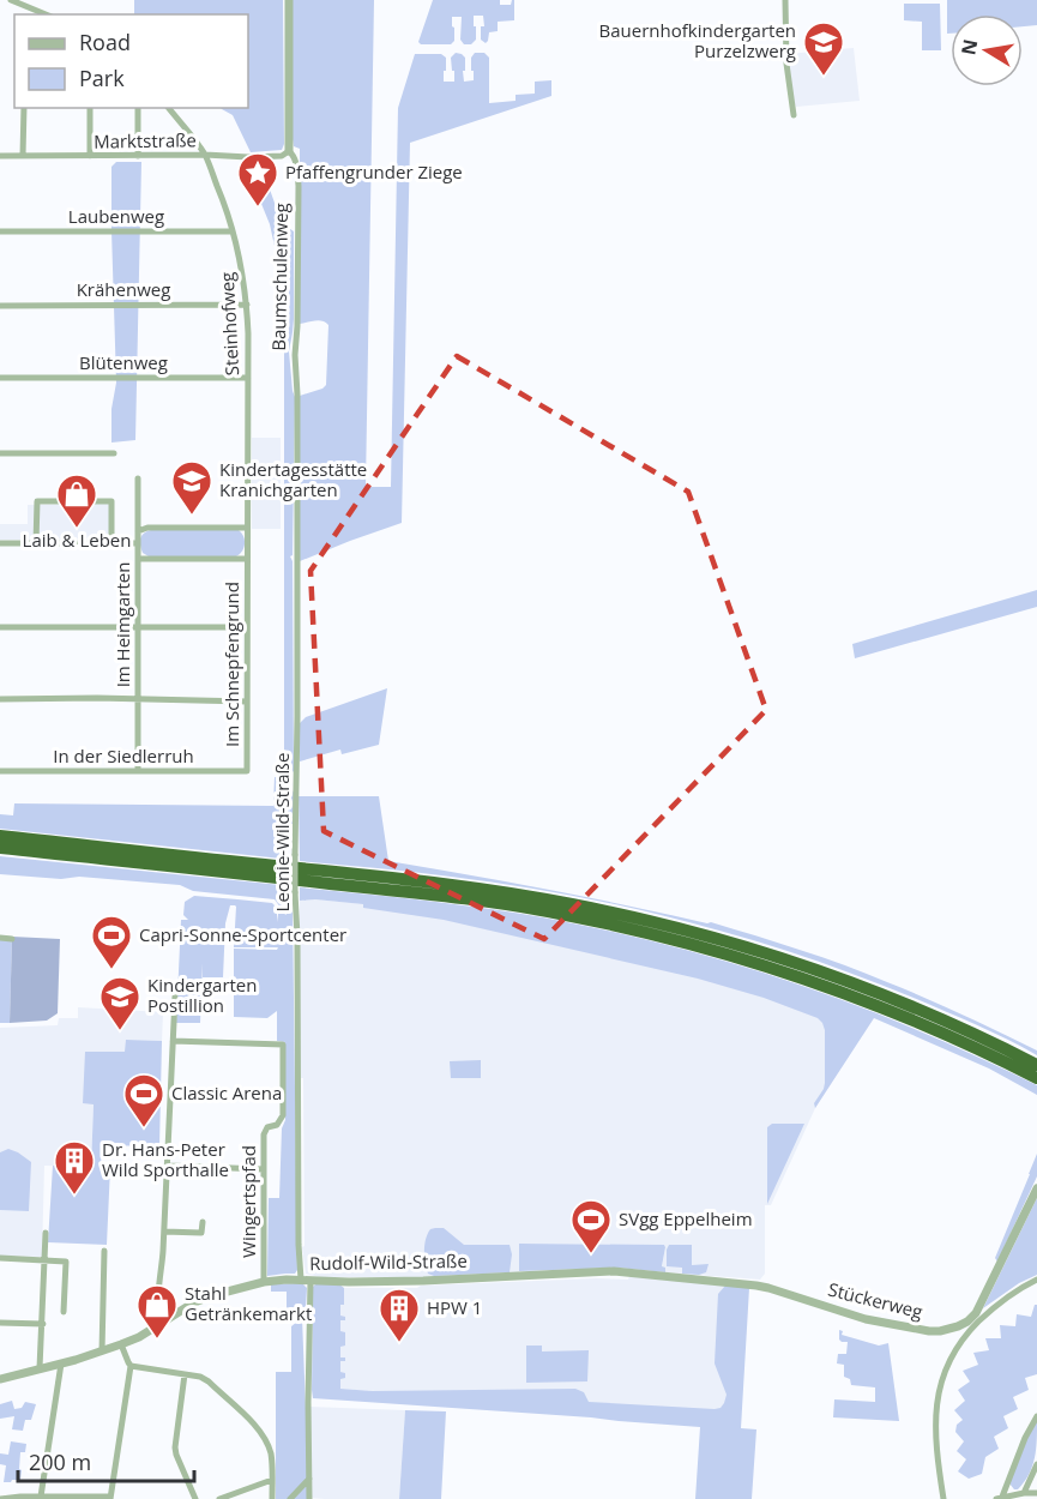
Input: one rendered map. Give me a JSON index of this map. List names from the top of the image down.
{
  "streets": {
    "street": [
      "Marktstraße",
      "Laubenweg",
      "Baumschulenweg",
      "Krähenweg",
      "Steinhofweg",
      "Blütenweg",
      "Im Heimgarten",
      "Im Schnepfengrund",
      "In der Siedlerruh",
      "Leonie-Wild-Straße",
      "Wingertspfad",
      "Rudolf-Wild-Straße",
      "Stückerweg"
    ]
  },
  "crossings": [
    ["Marktstraße", "Baumschulenweg"],
    ["Marktstraße", "Steinhofweg"],
    ["Laubenweg", "Steinhofweg"],
    ["Baumschulenweg", "Leonie-Wild-Straße"],
    ["Krähenweg", "Steinhofweg"],
    ["Steinhofweg", "Blütenweg"],
    ["Steinhofweg", "Im Schnepfengrund"],
    ["Im Heimgarten", "In der Siedlerruh"],
    ["Im Schnepfengrund", "In der Siedlerruh"],
    ["Leonie-Wild-Straße", "Rudolf-Wild-Straße"],
    ["Wingertspfad", "Rudolf-Wild-Straße"],
    ["Rudolf-Wild-Straße", "Stückerweg"]
  ],
  "places": {
    "school or university": ["Bauernhofkindergarten Purzelzwerg", "Kindertagesstätte Kranichgarten", "Kindergarten Postillion"],
    "place": ["Pfaffengrunder Ziege"],
    "shop": ["Laib & Leben", "Stahl Getränkemarkt"],
    "sports": ["Capri-Sonne-Sportcenter", "Classic Arena", "SVgg Eppelheim"],
    "building": ["Dr. Hans-Peter Wild Sporthalle", "HPW 1"]
  },
  "legend": ["Road", "Park"],
  "scale_bar": "200 m",
  "north": "left"
}
